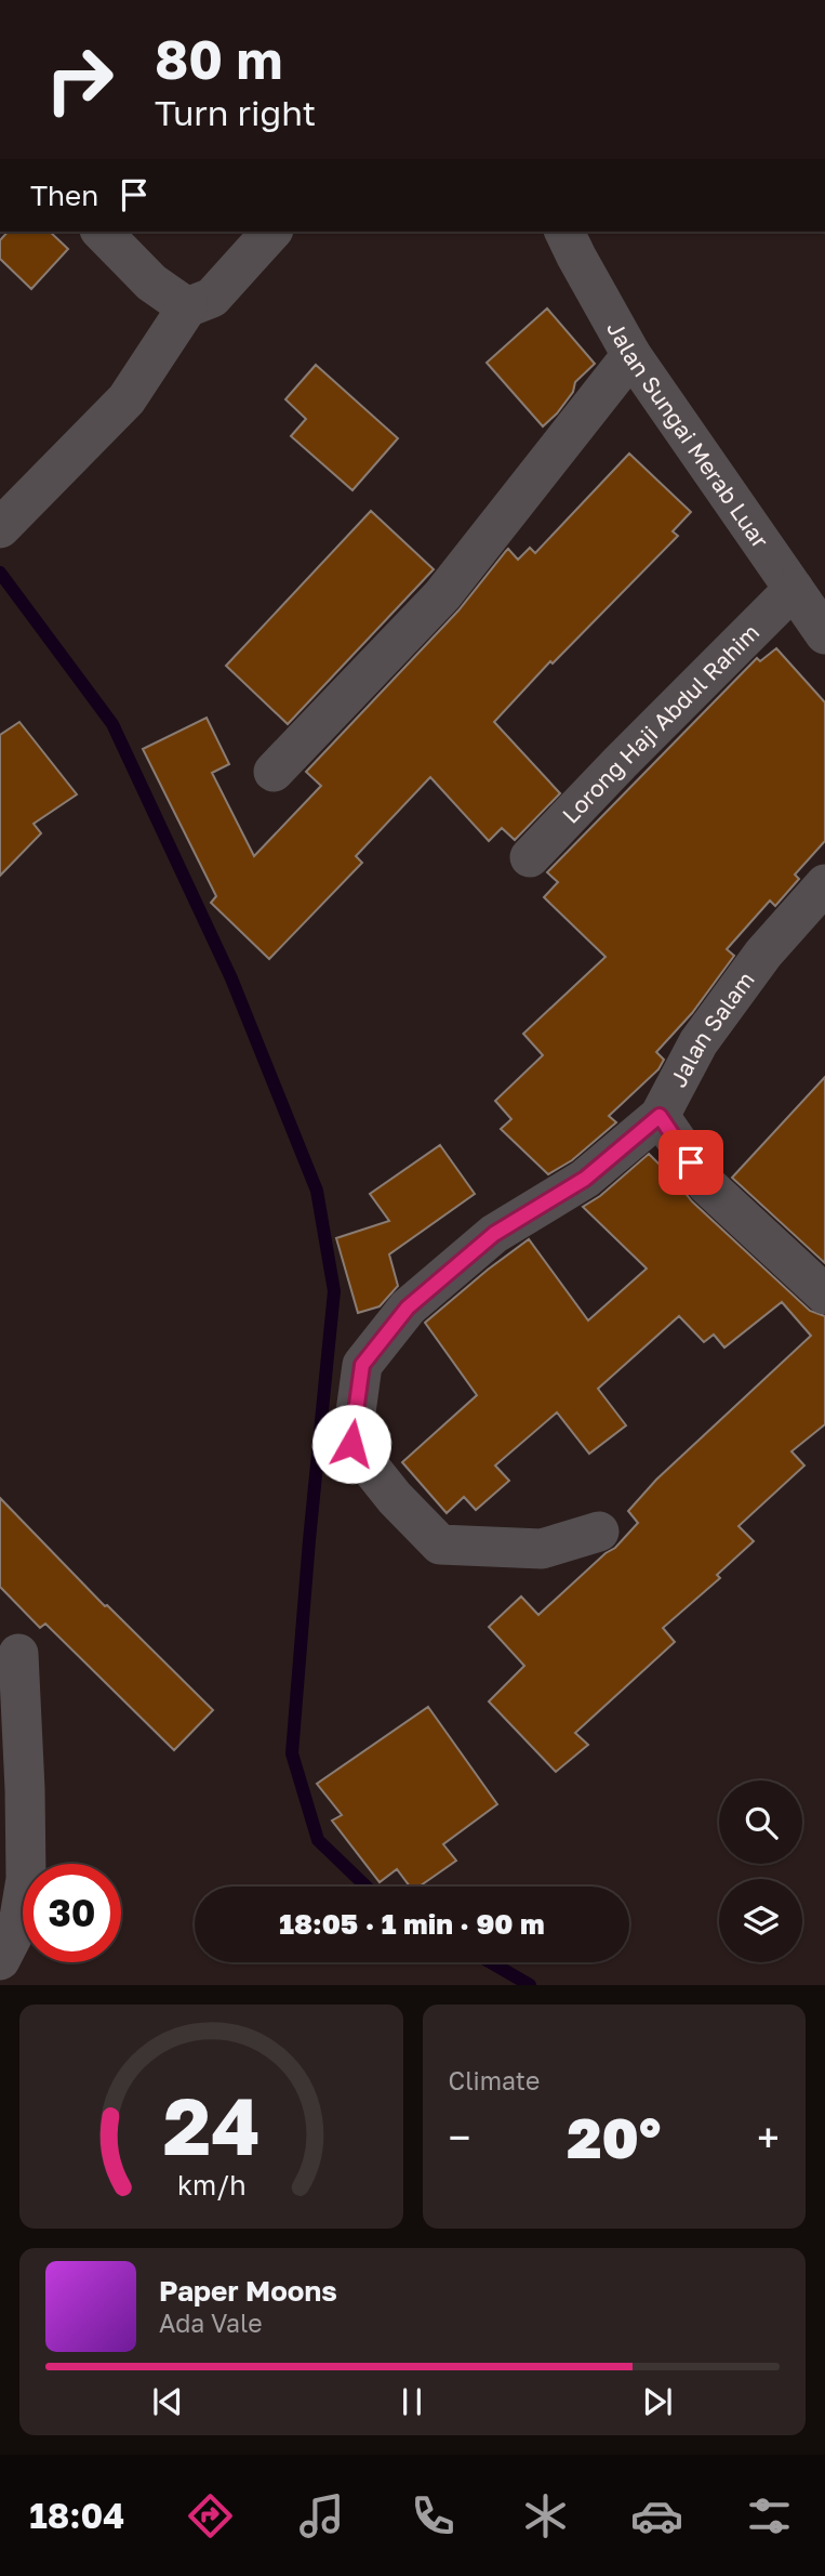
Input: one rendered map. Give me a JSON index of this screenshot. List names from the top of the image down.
{
  "streets": {
    "street": ["Jalan Sungai Merab Luar", "Lorong Haji Abdul Rahim", "Jalan Salam"]
  },
  "crossings": [
    ["Jalan Sungai Merab Luar", "Lorong Haji Abdul Rahim"]
  ],
  "page": {
    "turn": ["80 m", "Turn right"],
    "then": "Then",
    "limit": "30",
    "trip": "18:05 · 1 min · 90 m",
    "tile": "Climate",
    "heat": ["−", "20°", "+"],
    "song": ["Paper Moons", "Ada Vale"],
    "tabs": "18:04",
    "gauge": ["24", "km/h"]
  }
}
